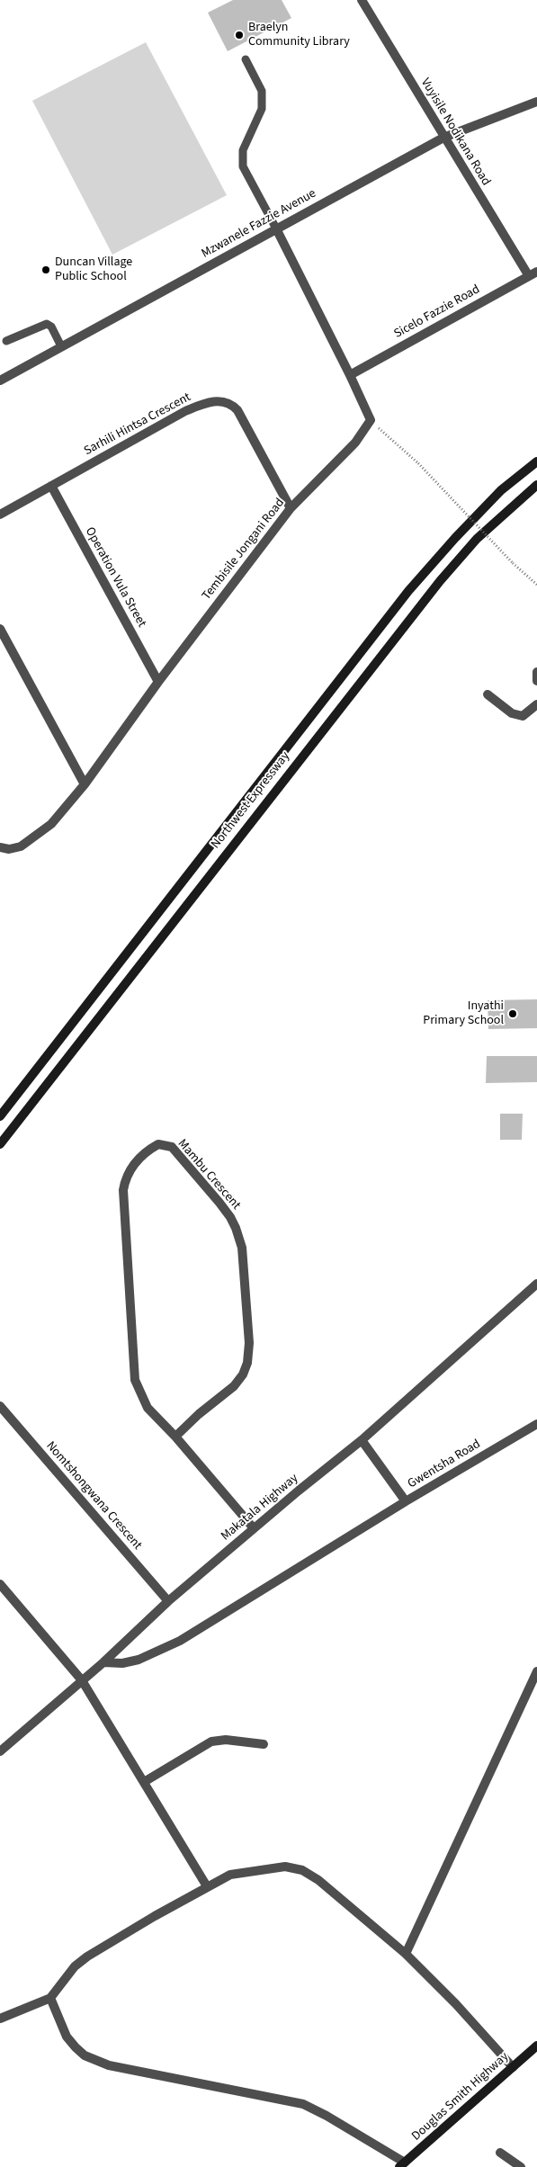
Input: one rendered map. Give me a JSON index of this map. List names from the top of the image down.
{
  "streets": {
    "main road": ["Northwest Expressway", "Douglas Smith Highway"],
    "street": [
      "Vuyisile Nodikana Road",
      "Mzwanele Fazzie Avenue",
      "Sicelo Fazzie Road",
      "Sarhili Hintsa Crescent",
      "Tembisile Jongani Road",
      "Operation Vula Street",
      "Mambu Crescent",
      "Gwentsha Road",
      "Nomtshongwana Crescent",
      "Makatala Highway"
    ]
  },
  "crossings": [
    ["Vuyisile Nodikana Road", "Mzwanele Fazzie Avenue"],
    ["Vuyisile Nodikana Road", "Sicelo Fazzie Road"],
    ["Sarhili Hintsa Crescent", "Tembisile Jongani Road"],
    ["Sarhili Hintsa Crescent", "Operation Vula Street"],
    ["Tembisile Jongani Road", "Operation Vula Street"],
    ["Mambu Crescent", "Makatala Highway"],
    ["Gwentsha Road", "Makatala Highway"],
    ["Nomtshongwana Crescent", "Makatala Highway"]
  ],
  "places": ["Braelyn Community Library", "Duncan Village Public School", "Inyathi Primary School"]
}
